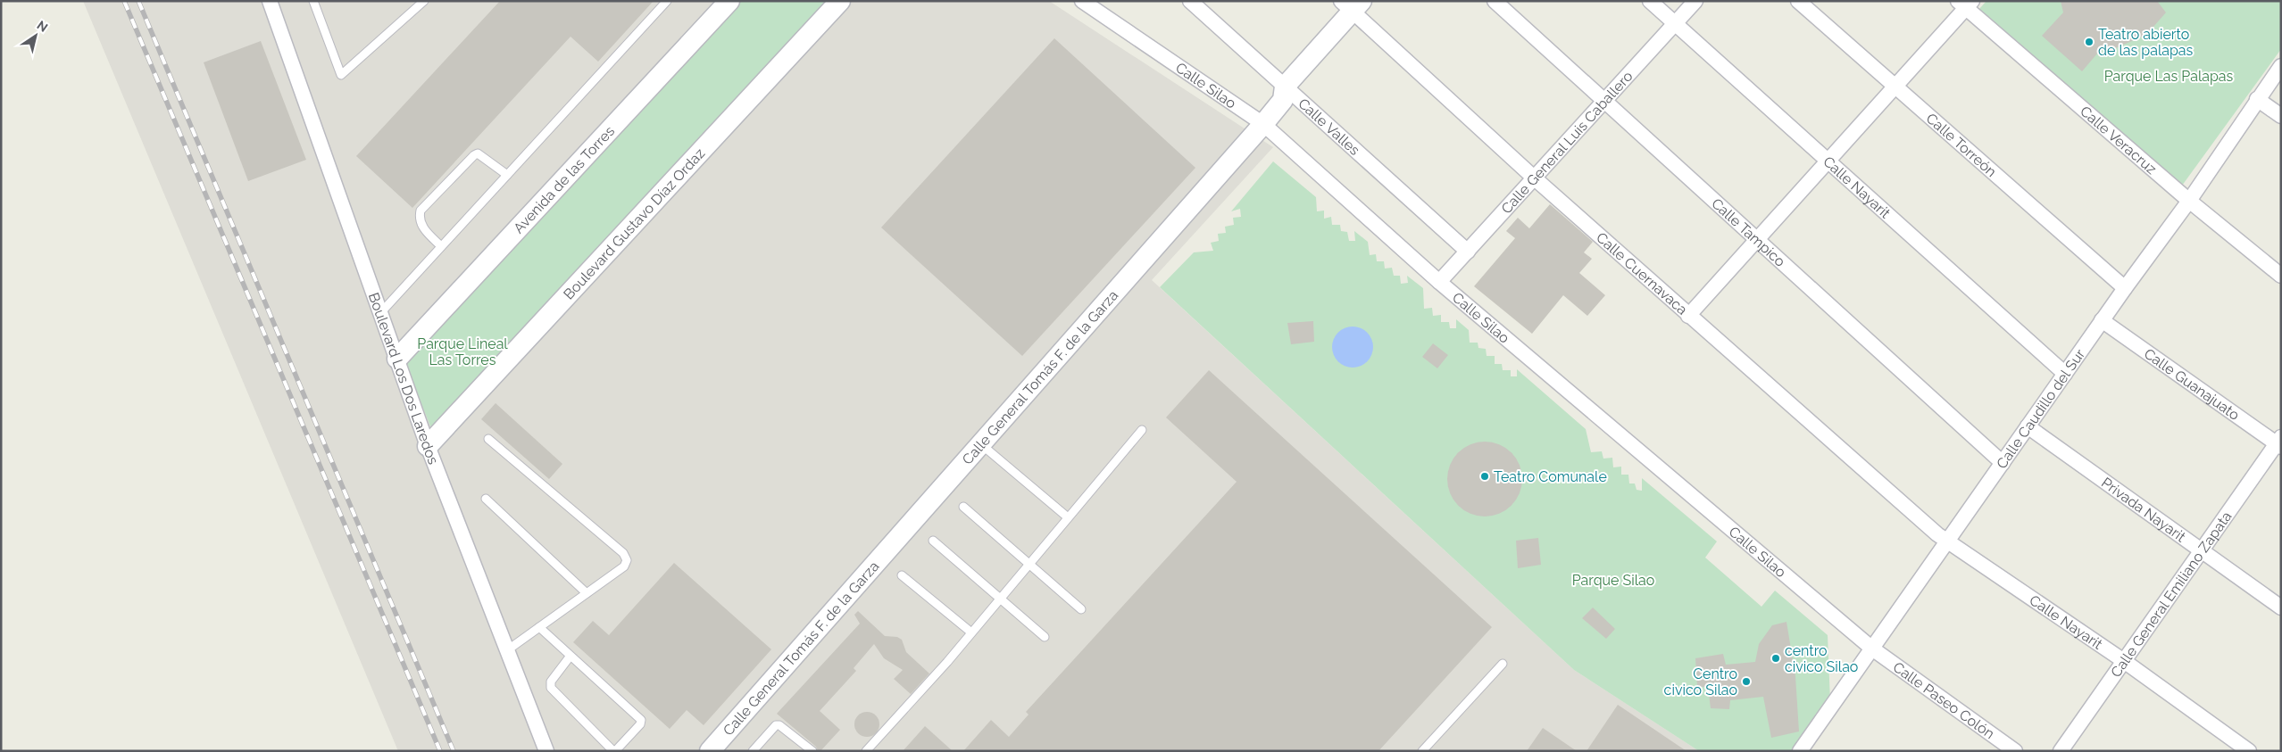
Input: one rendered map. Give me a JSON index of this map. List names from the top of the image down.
{
  "streets": {
    "street": [
      "Calle Silao",
      "Calle Valles",
      "Calle Veracruz",
      "Calle General Luis Caballero",
      "Calle Torreón",
      "Avenida de las Torres",
      "Calle Nayarit",
      "Boulevard Gustavo Díaz Ordaz",
      "Calle Tampico",
      "Calle Cuernavaca",
      "Boulevard Los Dos Laredos",
      "Calle General Tomás F. de la Garza",
      "Calle Guanajuato",
      "Calle Caudillo del Sur",
      "Privada Nayarit",
      "Calle General Emiliano Zapata",
      "Calle Paseo Colón"
    ]
  },
  "crossings": [
    ["Calle Silao", "Calle General Luis Caballero"],
    ["Calle Silao", "Calle General Tomás F. de la Garza"],
    ["Calle Silao", "Calle Caudillo del Sur"],
    ["Calle Silao", "Calle Paseo Colón"],
    ["Calle Valles", "Calle General Luis Caballero"],
    ["Calle Valles", "Calle General Tomás F. de la Garza"],
    ["Calle Veracruz", "Calle Caudillo del Sur"],
    ["Calle General Luis Caballero", "Calle Nayarit"],
    ["Calle General Luis Caballero", "Calle Tampico"],
    ["Calle General Luis Caballero", "Calle Cuernavaca"],
    ["Calle Torreón", "Calle Caudillo del Sur"],
    ["Avenida de las Torres", "Boulevard Los Dos Laredos"],
    ["Calle Nayarit", "Calle Cuernavaca"],
    ["Calle Nayarit", "Calle Caudillo del Sur"],
    ["Calle Nayarit", "Calle General Emiliano Zapata"],
    ["Boulevard Gustavo Díaz Ordaz", "Boulevard Los Dos Laredos"],
    ["Calle Tampico", "Calle Caudillo del Sur"],
    ["Calle Cuernavaca", "Calle General Tomás F. de la Garza"],
    ["Calle Cuernavaca", "Calle Caudillo del Sur"],
    ["Calle Guanajuato", "Calle Caudillo del Sur"],
    ["Calle Guanajuato", "Calle General Emiliano Zapata"],
    ["Calle Caudillo del Sur", "Privada Nayarit"],
    ["Calle Caudillo del Sur", "Calle Paseo Colón"],
    ["Privada Nayarit", "Calle General Emiliano Zapata"]
  ],
  "parks": ["Parque Las Palapas", "Parque Lineal Las Torres", "Parque Silao"],
  "places": [
    "Teatro abierto de las palapas",
    "Teatro Comunale",
    "centro civico Silao",
    "Centro civico Silao"
  ],
  "north": "top right"
}
